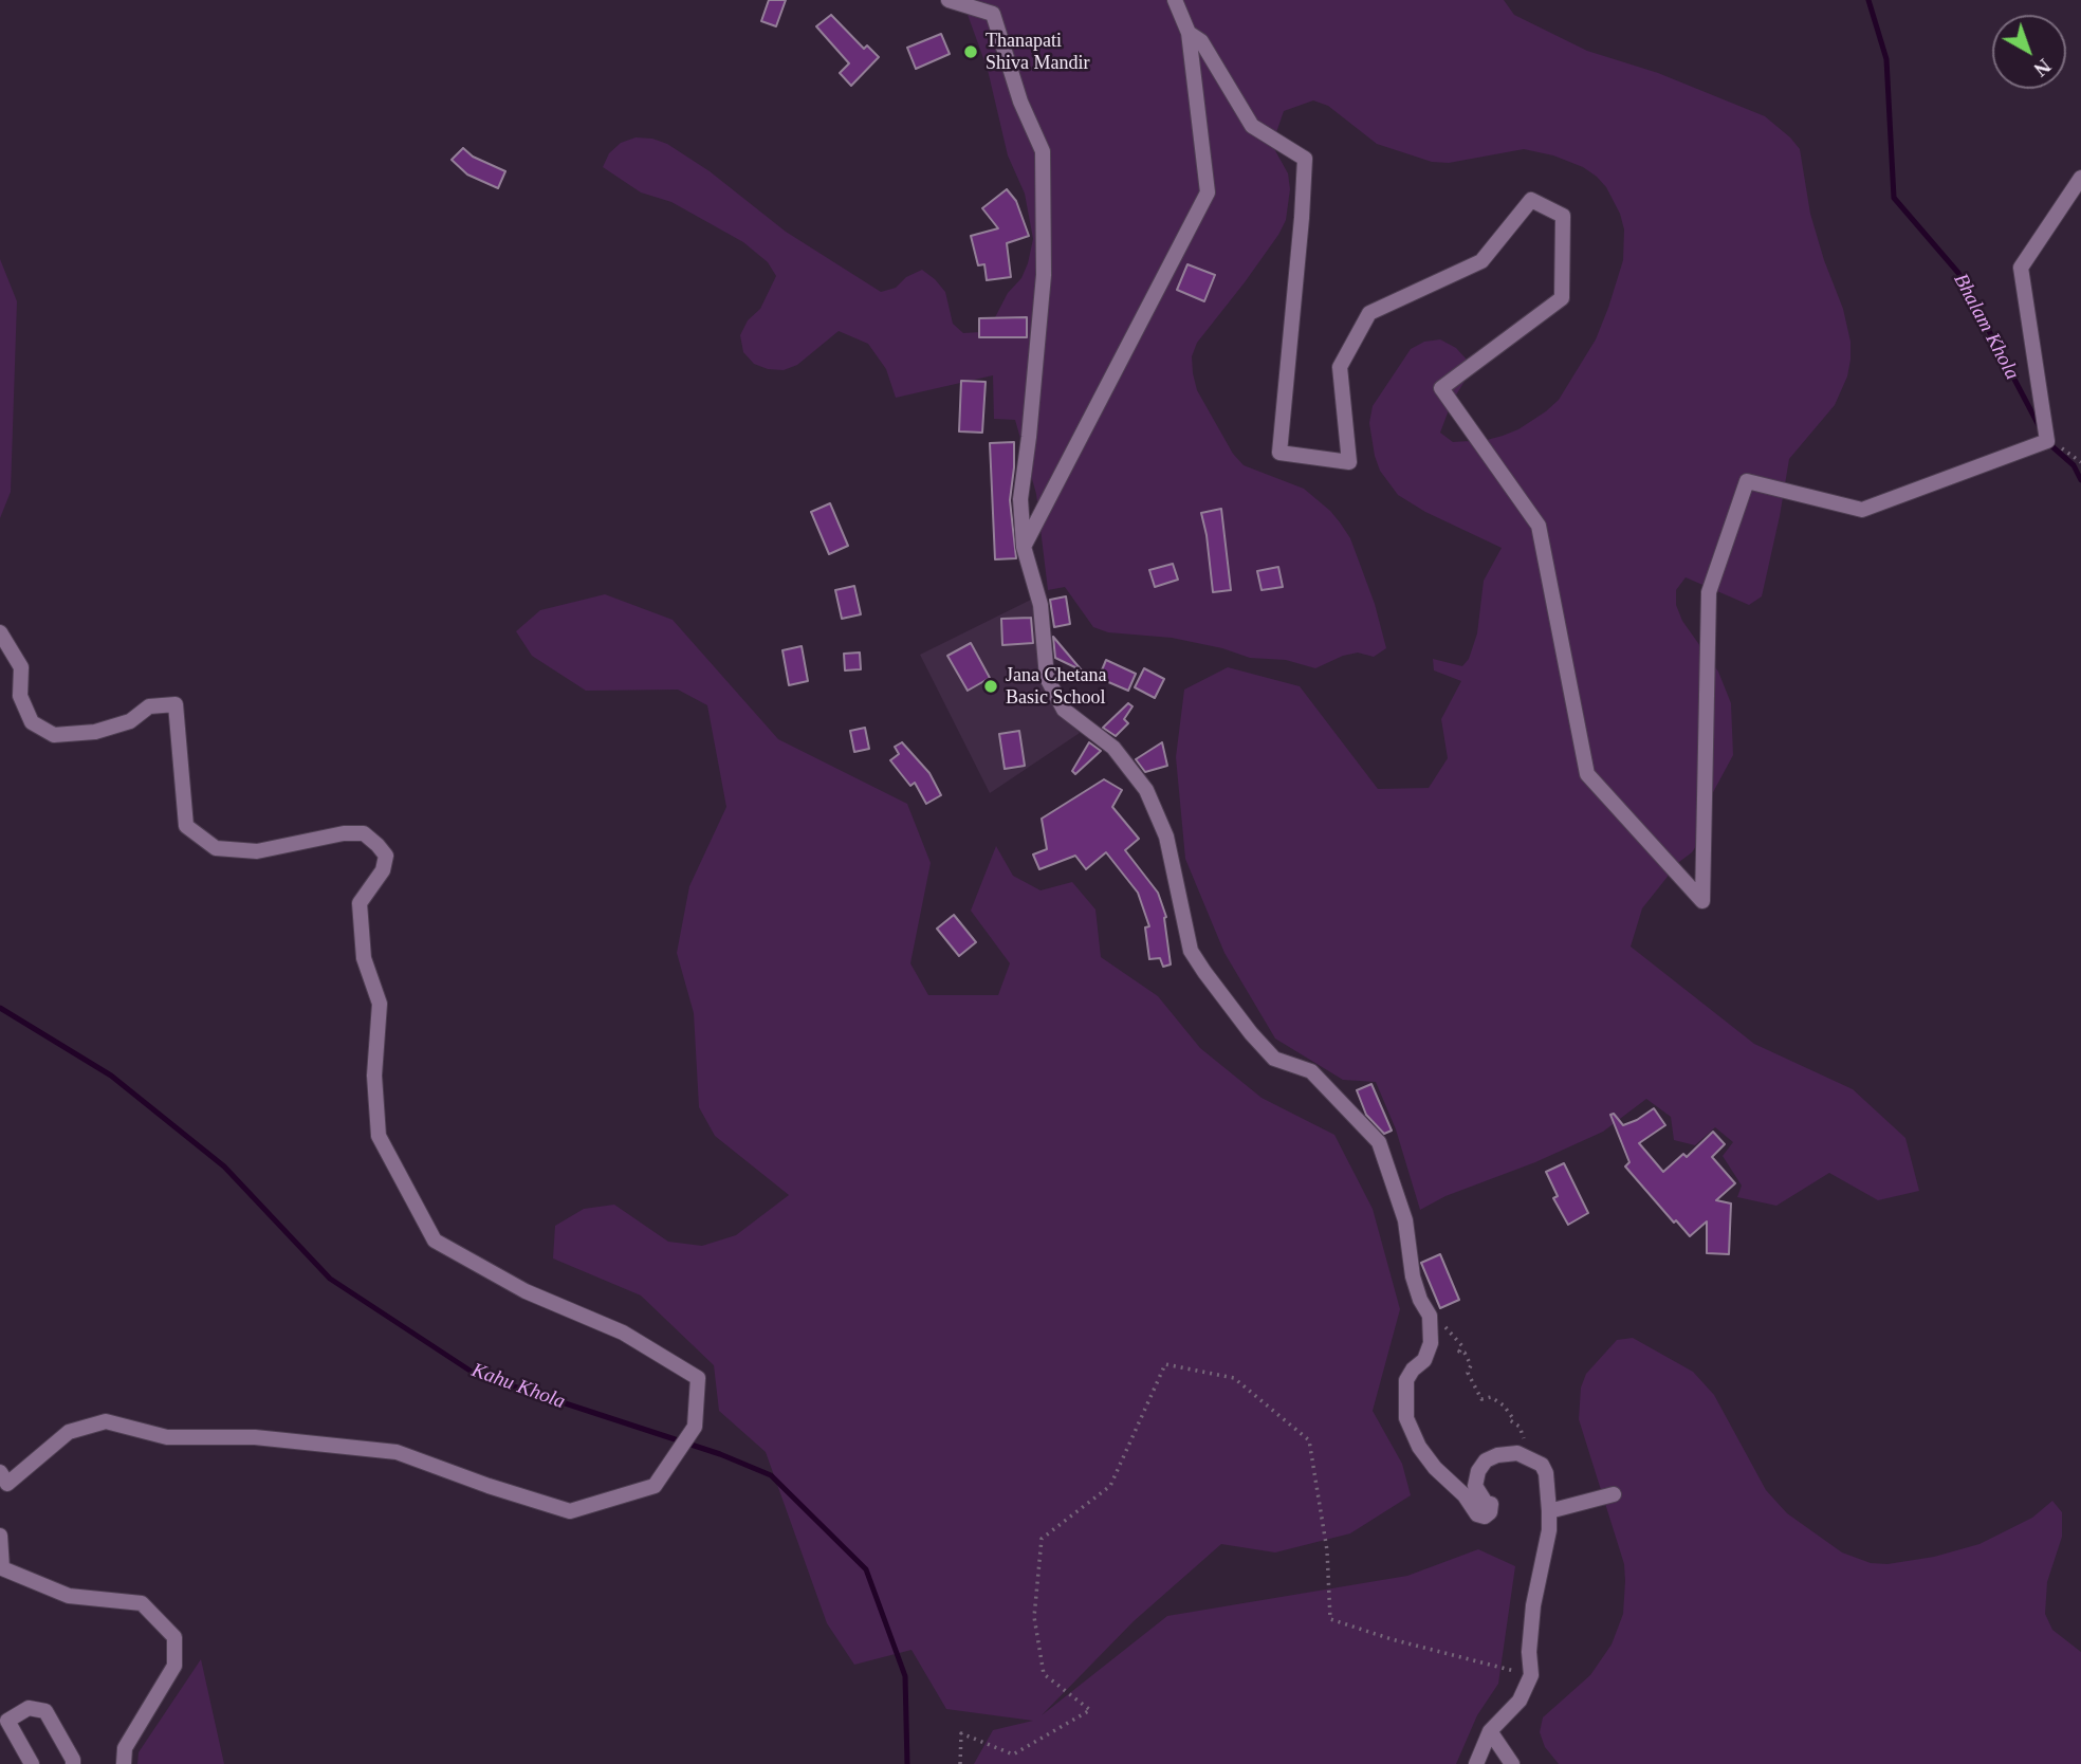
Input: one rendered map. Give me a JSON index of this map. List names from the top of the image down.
{
  "water": ["Bhalam Khola", "Kahu Khola"],
  "places": ["Thanapati Shiva Mandir", "Jana Chetana Basic School"],
  "north": "bottom right"
}
